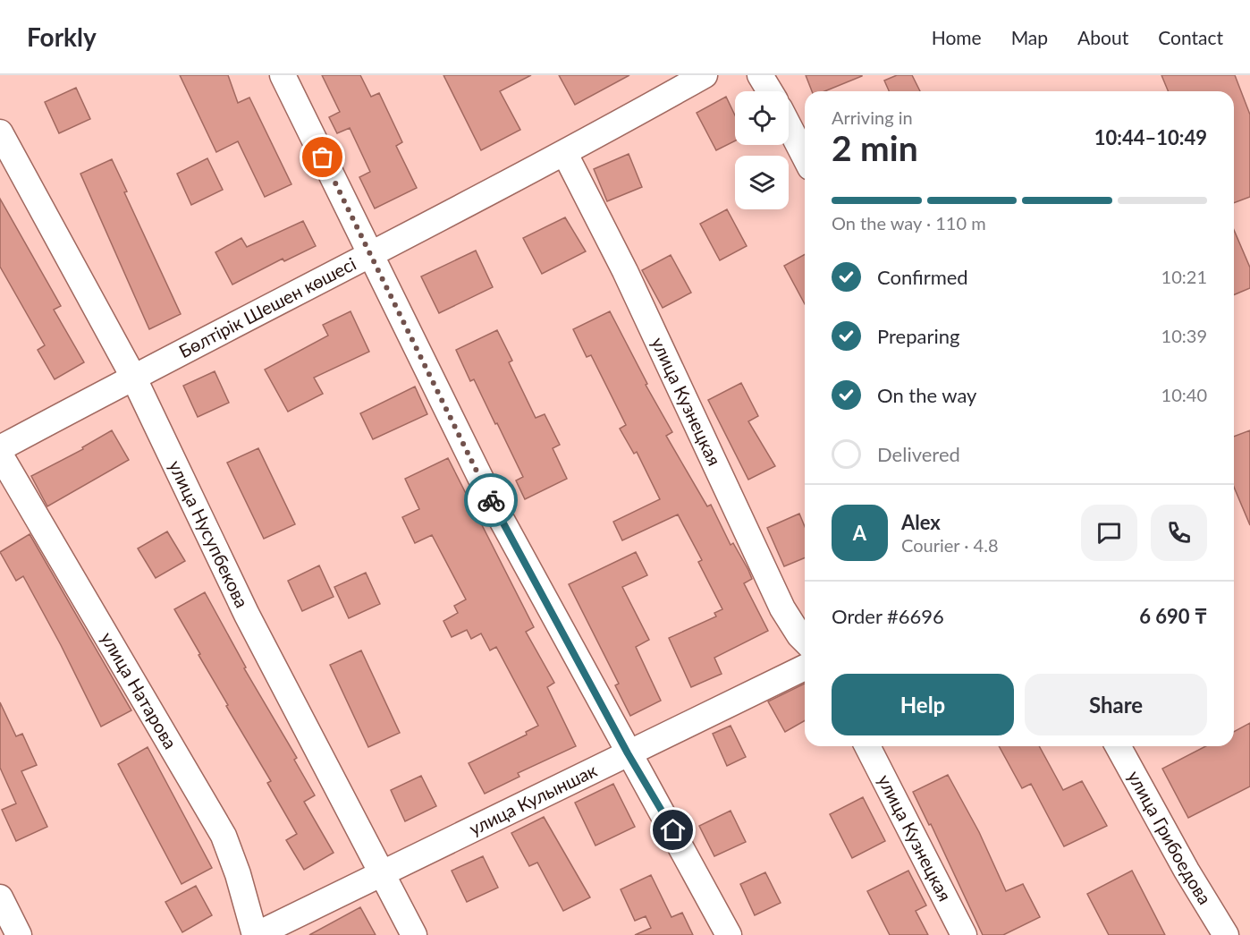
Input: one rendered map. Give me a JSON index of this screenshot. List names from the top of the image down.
{
  "streets": {
    "street": [
      "Бөлтірік Шешен көшесі",
      "улица Кузнецкая",
      "улица Нусупбекова",
      "улица Натарова",
      "улица Кулыншак",
      "улица Грибоедова"
    ]
  },
  "crossings": [
    ["Бөлтірік Шешен көшесі", "улица Кузнецкая"],
    ["Бөлтірік Шешен көшесі", "улица Нусупбекова"],
    ["улица Нусупбекова", "улица Кулыншак"],
    ["улица Натарова", "улица Кулыншак"]
  ],
  "page": {
    "header": "Forkly",
    "nav": [
      "Home",
      "Map",
      "About",
      "Contact"
    ],
    "heading": ["2 min", "Arriving in", "10:44–10:49"],
    "panel": [
      "Alex",
      "Courier · 4.8",
      "Order #6696",
      "6 690 ₸"
    ],
    "bar": "On the way · 110 m",
    "list": [
      ["Confirmed", "10:21"],
      ["Preparing", "10:39"],
      ["On the way", "10:40"],
      "Delivered"
    ],
    "round": "A",
    "buttons": ["Help", "Share"]
  }
}
